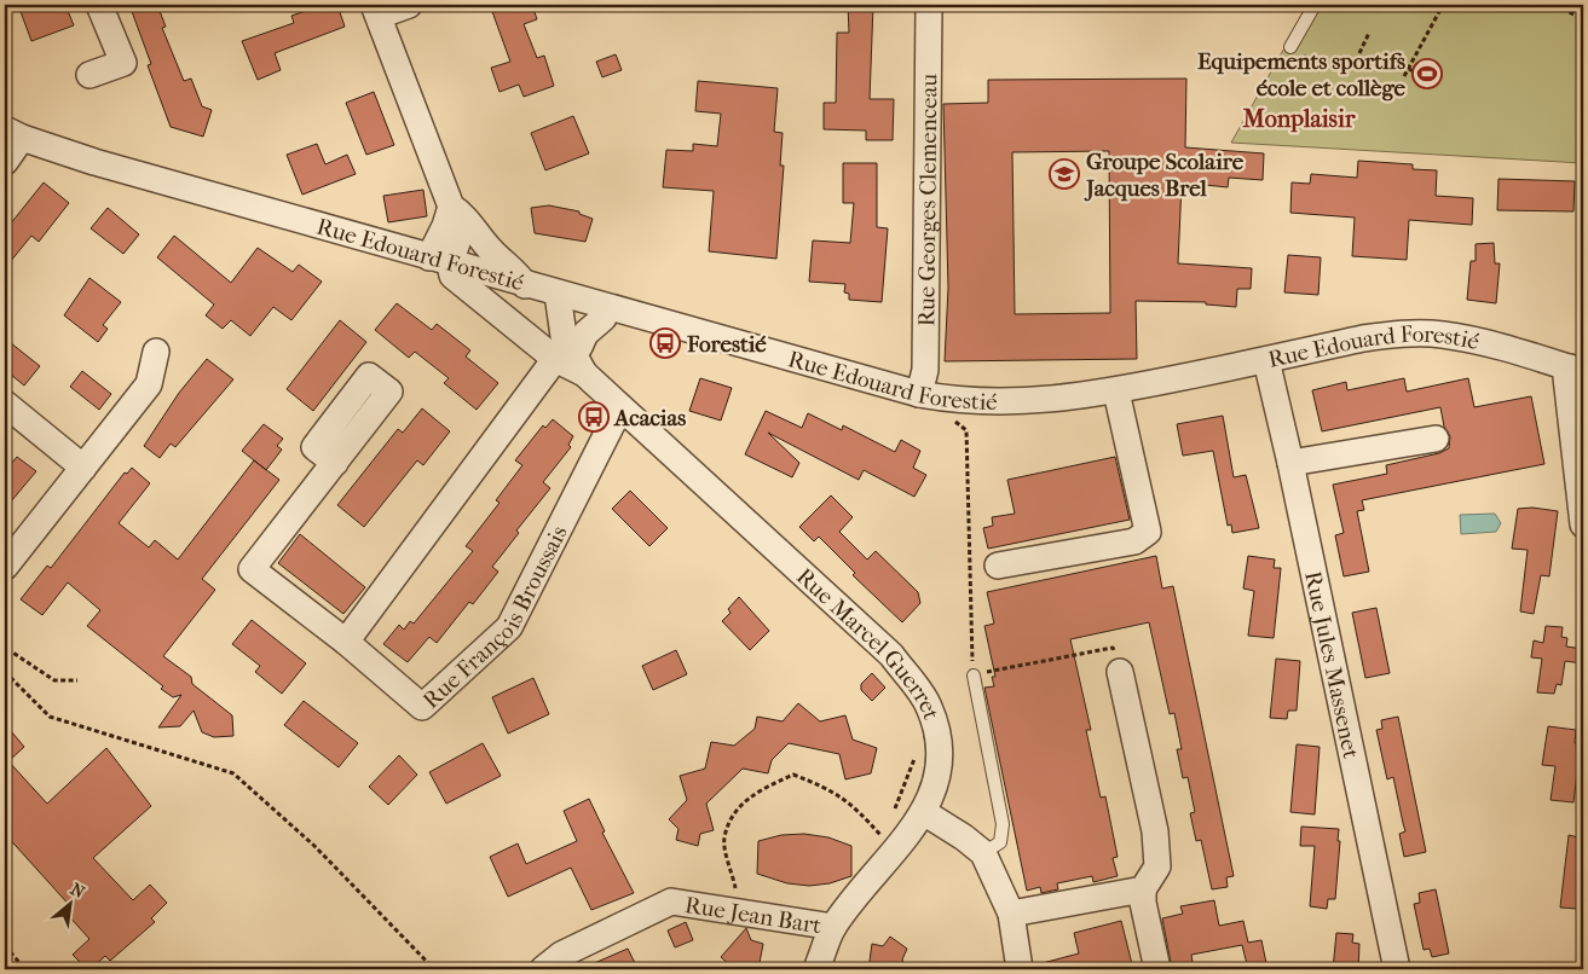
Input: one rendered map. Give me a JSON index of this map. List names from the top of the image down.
{
  "streets": {
    "street": [
      "Rue Georges Clemenceau",
      "Rue Edouard Forestié",
      "Rue François Broussais",
      "Rue Marcel Guerret",
      "Rue Jules Massenet",
      "Rue Jean Bart"
    ]
  },
  "crossings": [
    ["Rue Georges Clemenceau", "Rue Edouard Forestié"],
    ["Rue Edouard Forestié", "Rue Marcel Guerret"],
    ["Rue Edouard Forestié", "Rue Jules Massenet"],
    ["Rue François Broussais", "Rue Marcel Guerret"],
    ["Rue Marcel Guerret", "Rue Jean Bart"]
  ],
  "districts": ["Monplaisir"],
  "places": {
    "sports": ["Equipements sportifs école et collège"],
    "school or university": ["Groupe Scolaire Jacques Brel"],
    "bus stop": ["Forestié", "Acacias"]
  },
  "north": "top right"
}
